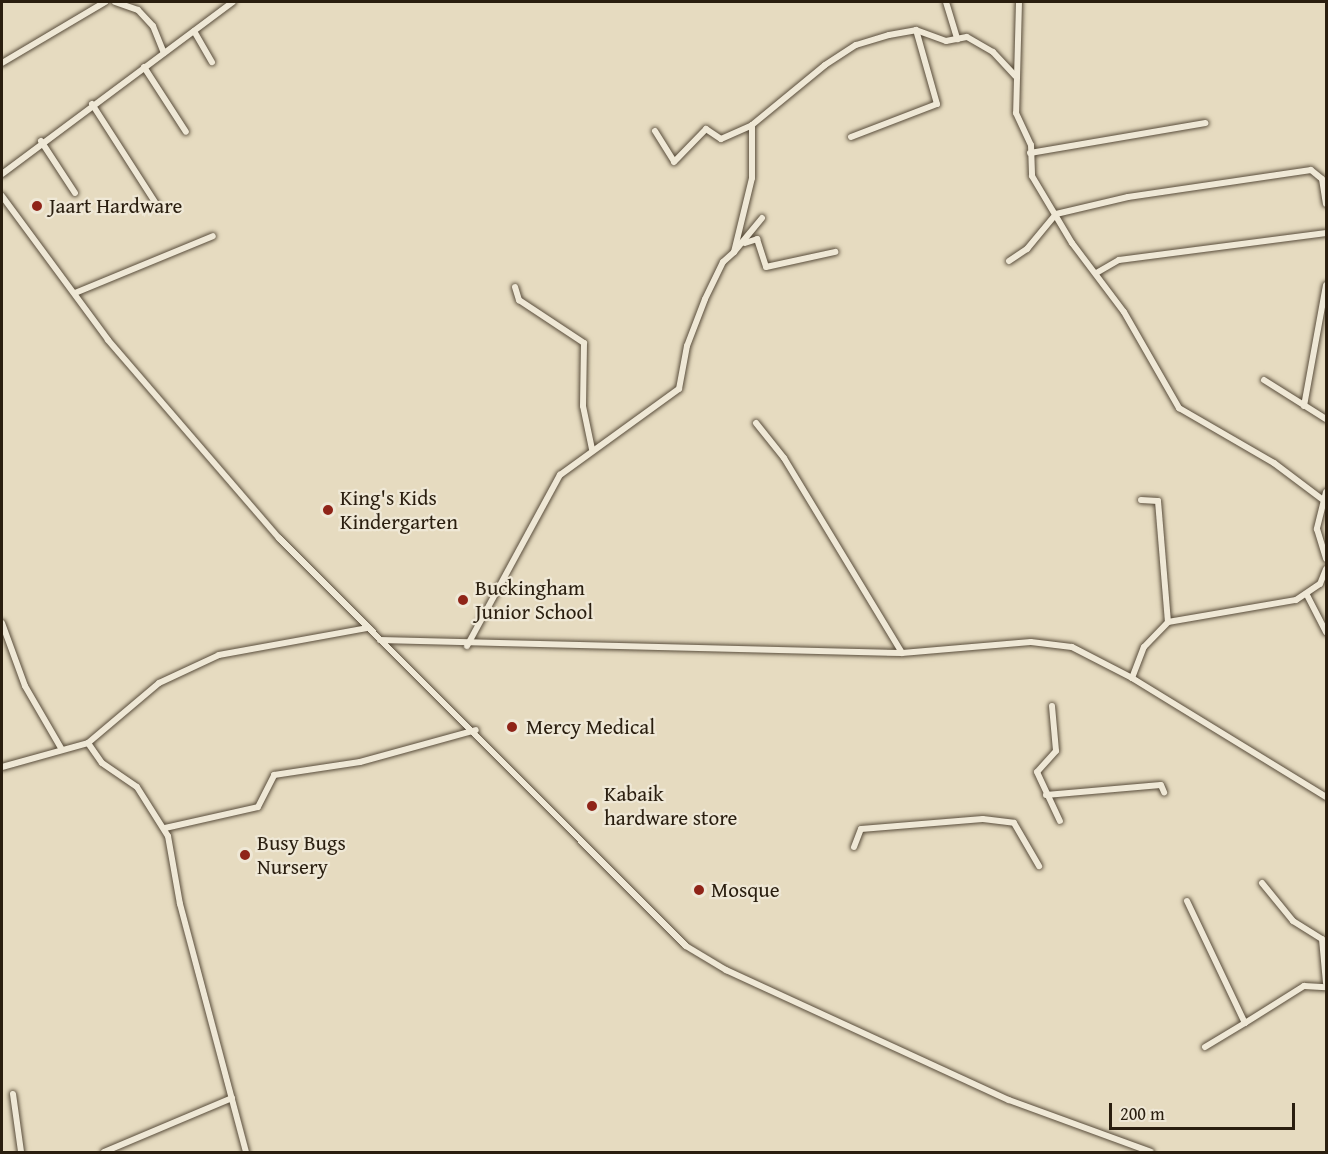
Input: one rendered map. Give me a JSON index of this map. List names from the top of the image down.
{
  "places": [
    "Jaart Hardware",
    "King's Kids Kindergarten",
    "Buckingham Junior School",
    "Mercy Medical",
    "Kabaik hardware store",
    "Busy Bugs Nursery",
    "Mosque"
  ],
  "scale_bar": "200 m"
}
